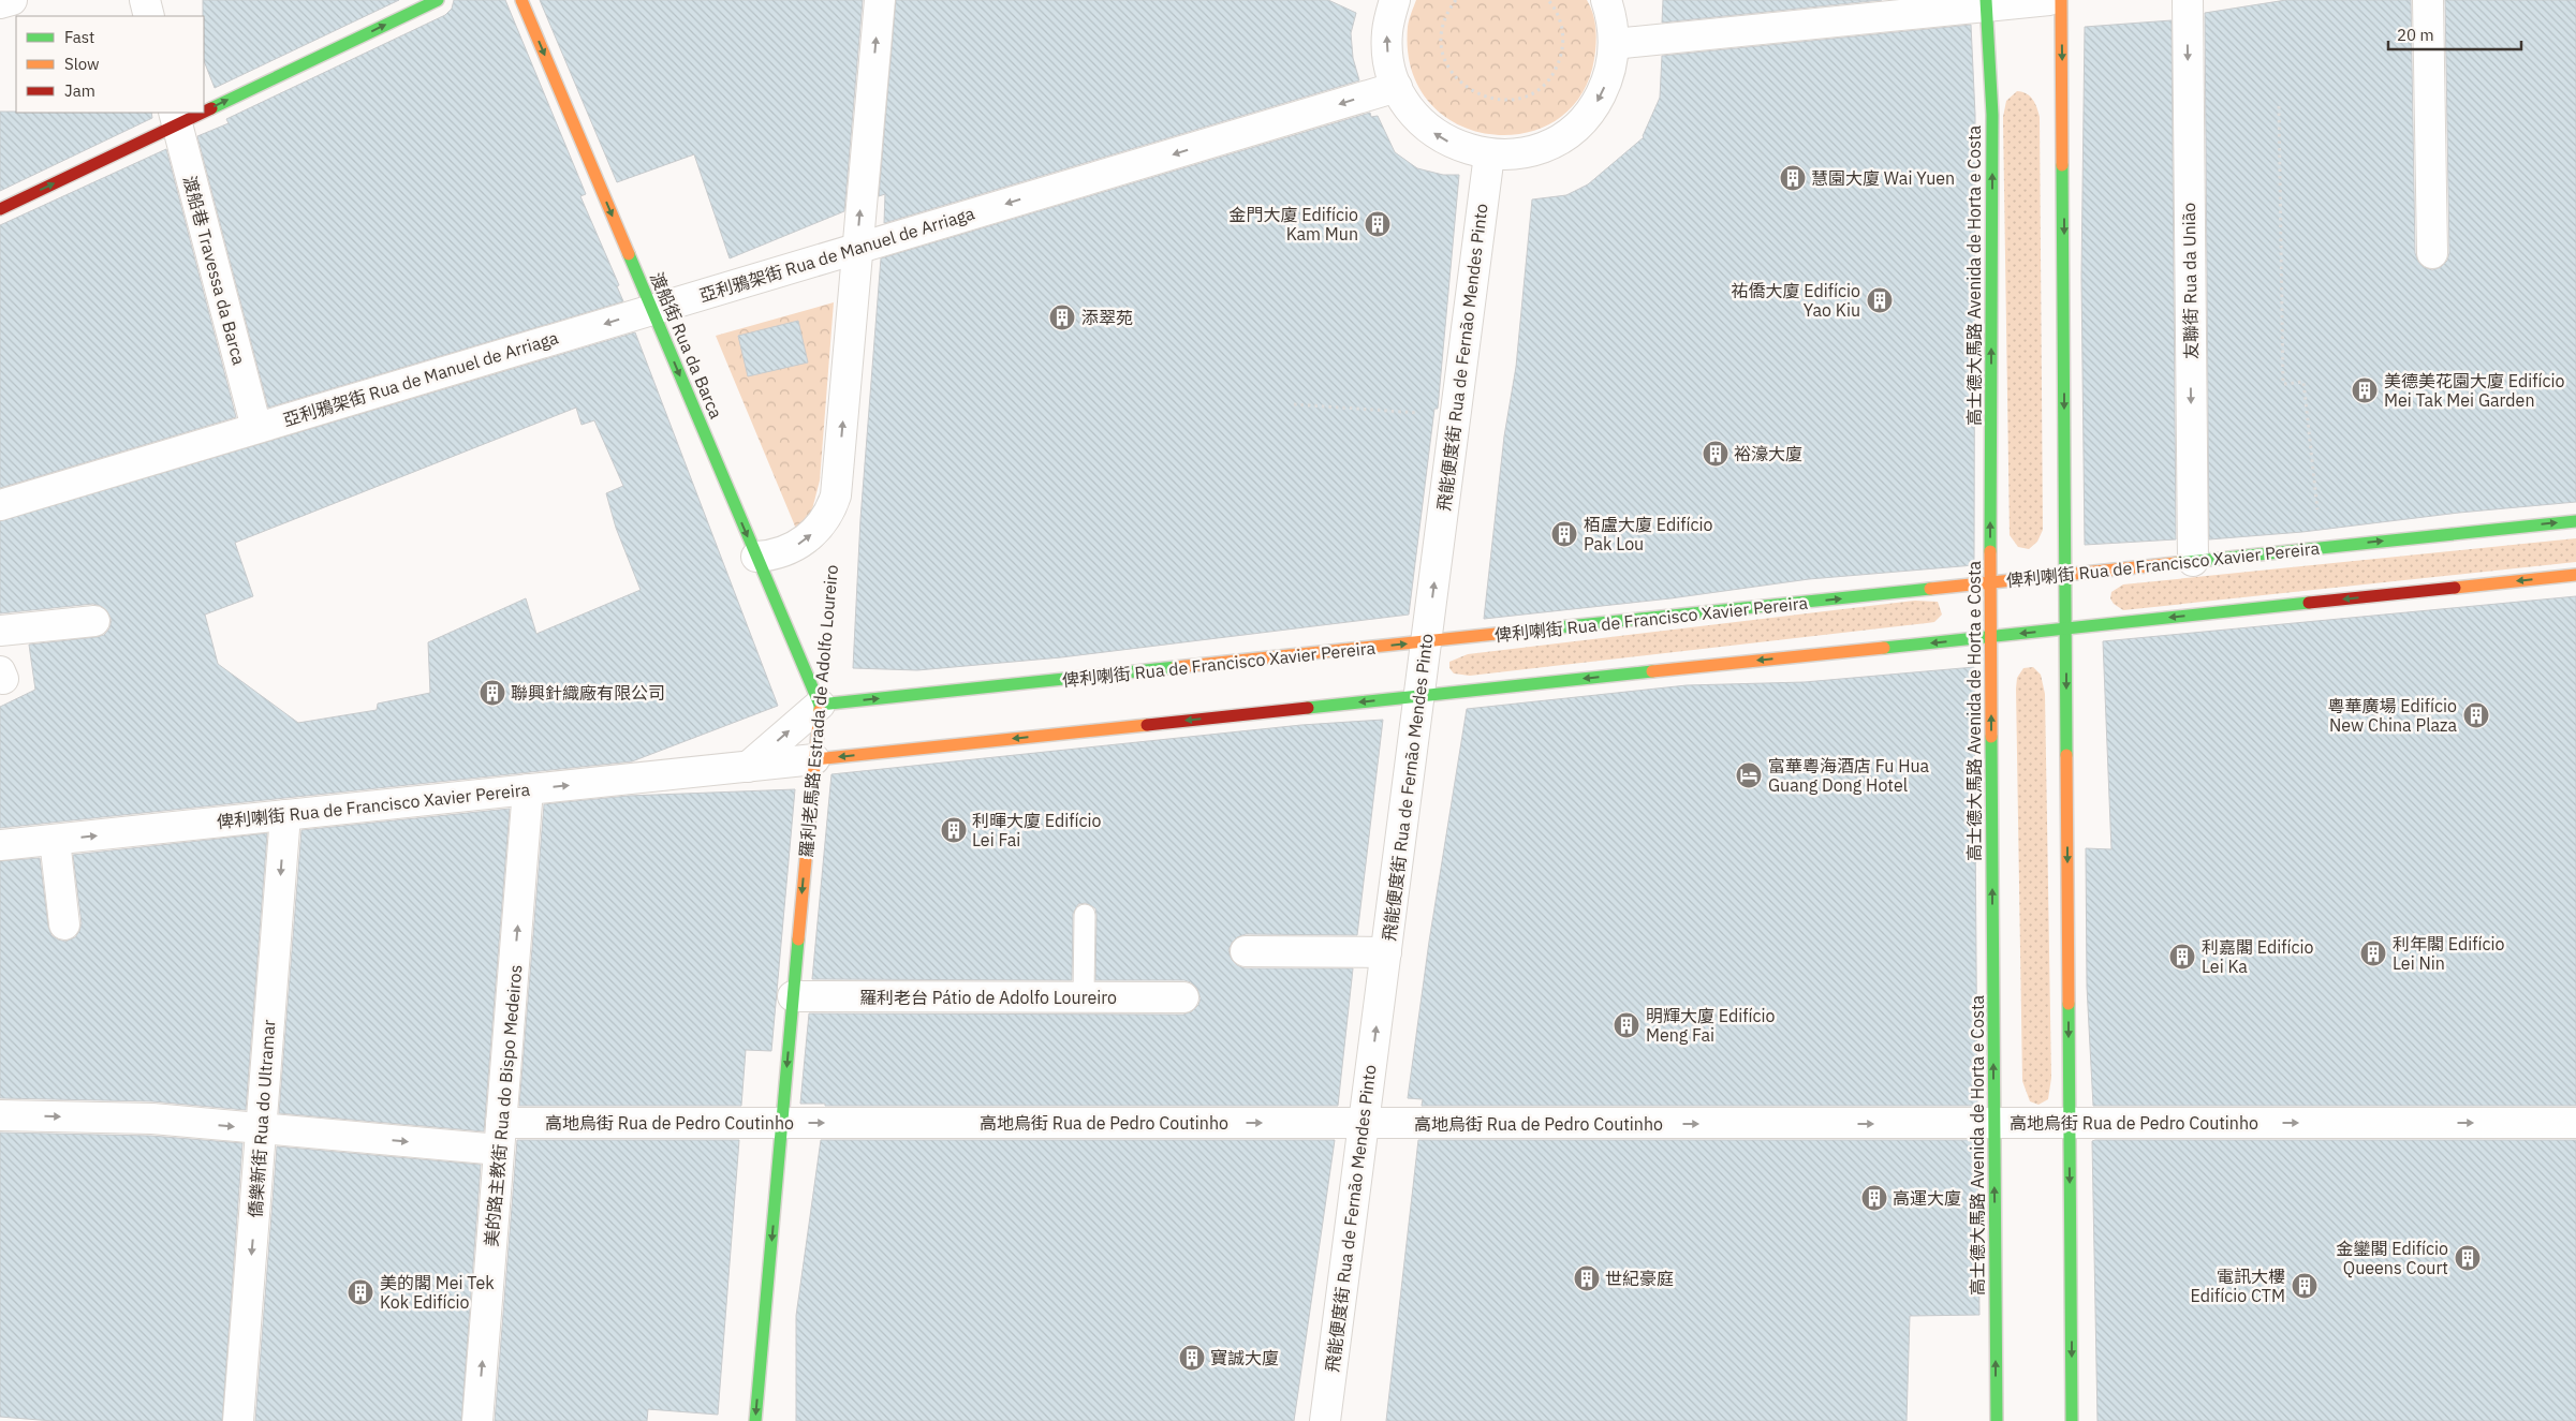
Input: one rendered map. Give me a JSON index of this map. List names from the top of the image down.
{
  "streets": {
    "street": [
      "亞利鴉架街 Rua de Manuel de Arriaga",
      "渡船巷 Travessa da Barca",
      "高士德大馬路 Avenida de Horta e Costa",
      "友聯街 Rua da União",
      "渡船街 Rua da Barca",
      "飛能便度街 Rua de Fernão Mendes Pinto",
      "俾利喇街 Rua de Francisco Xavier Pereira",
      "羅利老馬路 Estrada de Adolfo Loureiro",
      "羅利老台 Pátio de Adolfo Loureiro",
      "美的路主教街 Rua do Bispo Medeiros",
      "僑樂新街 Rua do Ultramar",
      "高地烏街 Rua de Pedro Coutinho"
    ]
  },
  "crossings": [
    ["亞利鴉架街 Rua de Manuel de Arriaga", "渡船巷 Travessa da Barca"],
    ["亞利鴉架街 Rua de Manuel de Arriaga", "渡船街 Rua da Barca"],
    ["高士德大馬路 Avenida de Horta e Costa", "俾利喇街 Rua de Francisco Xavier Pereira"],
    ["高士德大馬路 Avenida de Horta e Costa", "高地烏街 Rua de Pedro Coutinho"],
    ["友聯街 Rua da União", "俾利喇街 Rua de Francisco Xavier Pereira"],
    ["渡船街 Rua da Barca", "俾利喇街 Rua de Francisco Xavier Pereira"],
    ["渡船街 Rua da Barca", "羅利老馬路 Estrada de Adolfo Loureiro"],
    ["飛能便度街 Rua de Fernão Mendes Pinto", "俾利喇街 Rua de Francisco Xavier Pereira"],
    ["飛能便度街 Rua de Fernão Mendes Pinto", "高地烏街 Rua de Pedro Coutinho"],
    ["俾利喇街 Rua de Francisco Xavier Pereira", "羅利老馬路 Estrada de Adolfo Loureiro"],
    ["俾利喇街 Rua de Francisco Xavier Pereira", "美的路主教街 Rua do Bispo Medeiros"],
    ["俾利喇街 Rua de Francisco Xavier Pereira", "僑樂新街 Rua do Ultramar"],
    ["羅利老馬路 Estrada de Adolfo Loureiro", "羅利老台 Pátio de Adolfo Loureiro"],
    ["羅利老馬路 Estrada de Adolfo Loureiro", "高地烏街 Rua de Pedro Coutinho"],
    ["美的路主教街 Rua do Bispo Medeiros", "高地烏街 Rua de Pedro Coutinho"],
    ["僑樂新街 Rua do Ultramar", "高地烏街 Rua de Pedro Coutinho"]
  ],
  "one_way": [
    "亞利鴉架街 Rua de Manuel de Arriaga",
    "渡船街 Rua da Barca",
    "羅利老馬路 Estrada de Adolfo Loureiro",
    "美的路主教街 Rua do Bispo Medeiros",
    "僑樂新街 Rua do Ultramar",
    "高地烏街 Rua de Pedro Coutinho"
  ],
  "places": {
    "building": [
      "慧園大廈 Wai Yuen",
      "金門大廈 Edifício Kam Mun",
      "祐僑大廈 Edifício Yao Kiu",
      "添翠苑",
      "美德美花園大廈 Edifício Mei Tak Mei Garden",
      "裕濠大廈",
      "栢盧大廈 Edifício Pak Lou",
      "聯興針織廠有限公司",
      "粵華廣場 Edifício New China Plaza",
      "利暉大廈 Edifício Lei Fai",
      "利年閣 Edifício Lei Nin",
      "利嘉閣 Edifício Lei Ka",
      "明輝大廈 Edifício Meng Fai",
      "高運大廈",
      "金鑾閣 Edifício Queens Court",
      "世紀豪庭",
      "電訊大樓 Edifício CTM",
      "美的閣 Mei Tek Kok Edifício",
      "寶誠大廈"
    ],
    "hotel": ["富華粵海酒店 Fu Hua Guang Dong Hotel"]
  },
  "legend": ["Fast", "Slow", "Jam"],
  "scale_bar": "20 m"
}
